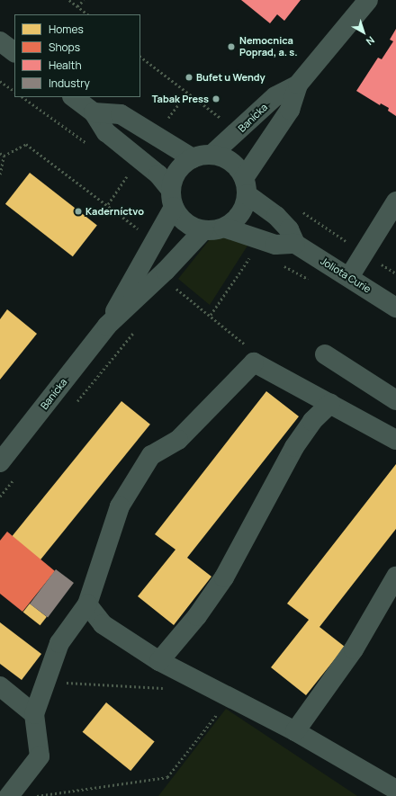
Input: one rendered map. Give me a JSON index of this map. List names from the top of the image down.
{
  "streets": {
    "street": ["Banícka", "Joliota Curie"]
  },
  "places": [
    "Nemocnica Poprad, a. s.",
    "Bufet u Wendy",
    "Tabak Press",
    "Kaderníctvo"
  ],
  "legend": [
    "Homes",
    "Shops",
    "Health",
    "Industry"
  ],
  "north": "bottom right"
}
